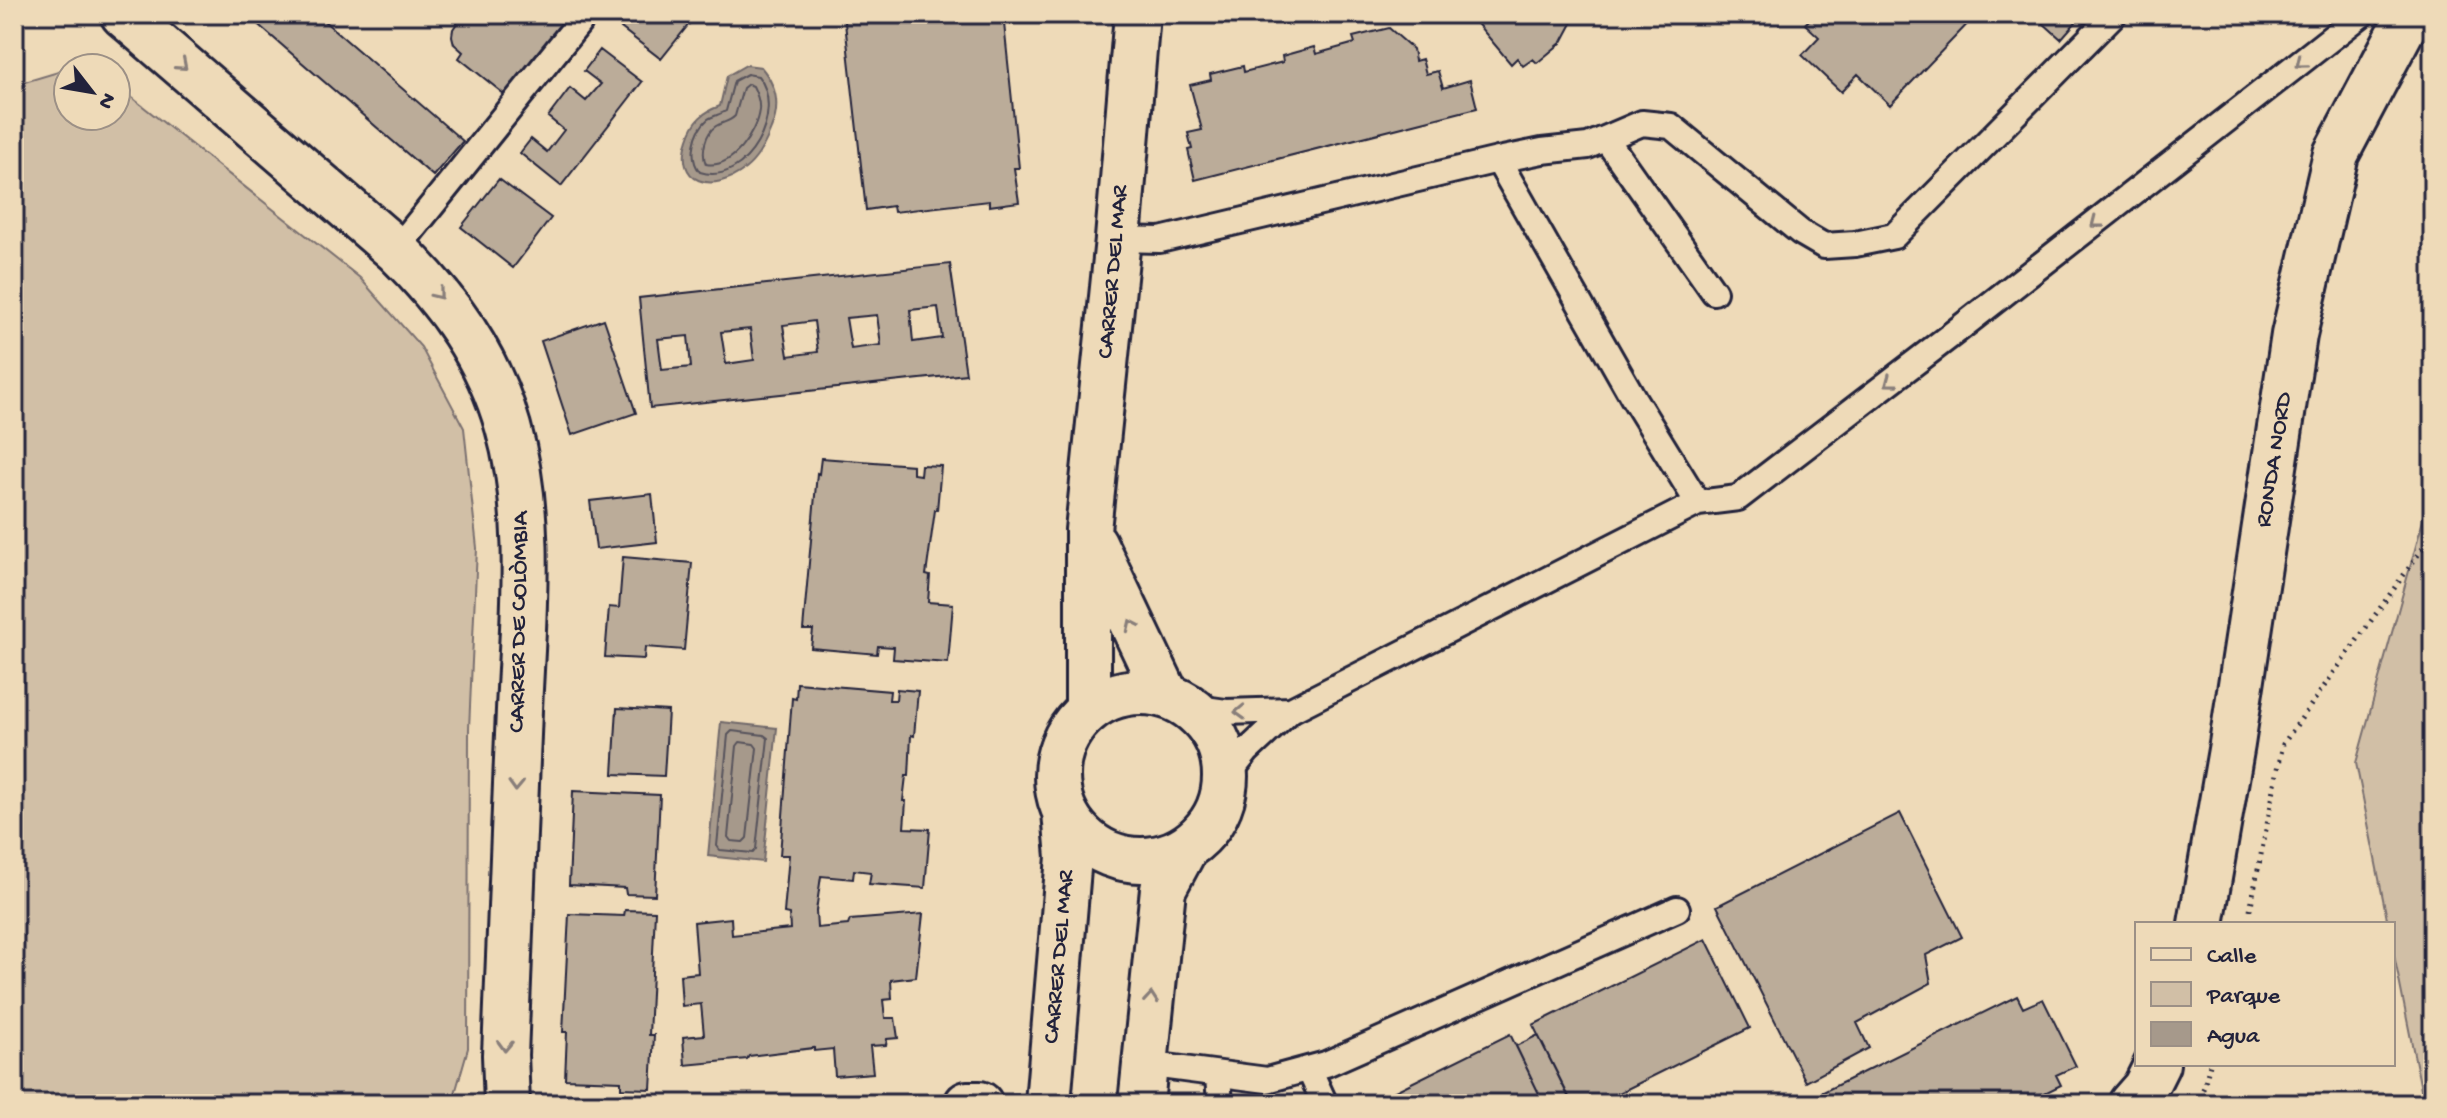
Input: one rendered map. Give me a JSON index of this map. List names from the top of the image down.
{
  "streets": {
    "street": ["CARRER DEL MAR", "RONDA NORD", "CARRER DE COLÒMBIA"]
  },
  "one_way": ["CARRER DE COLÒMBIA"],
  "legend": ["Calle", "Parque", "Agua"],
  "north": "bottom right"
}
